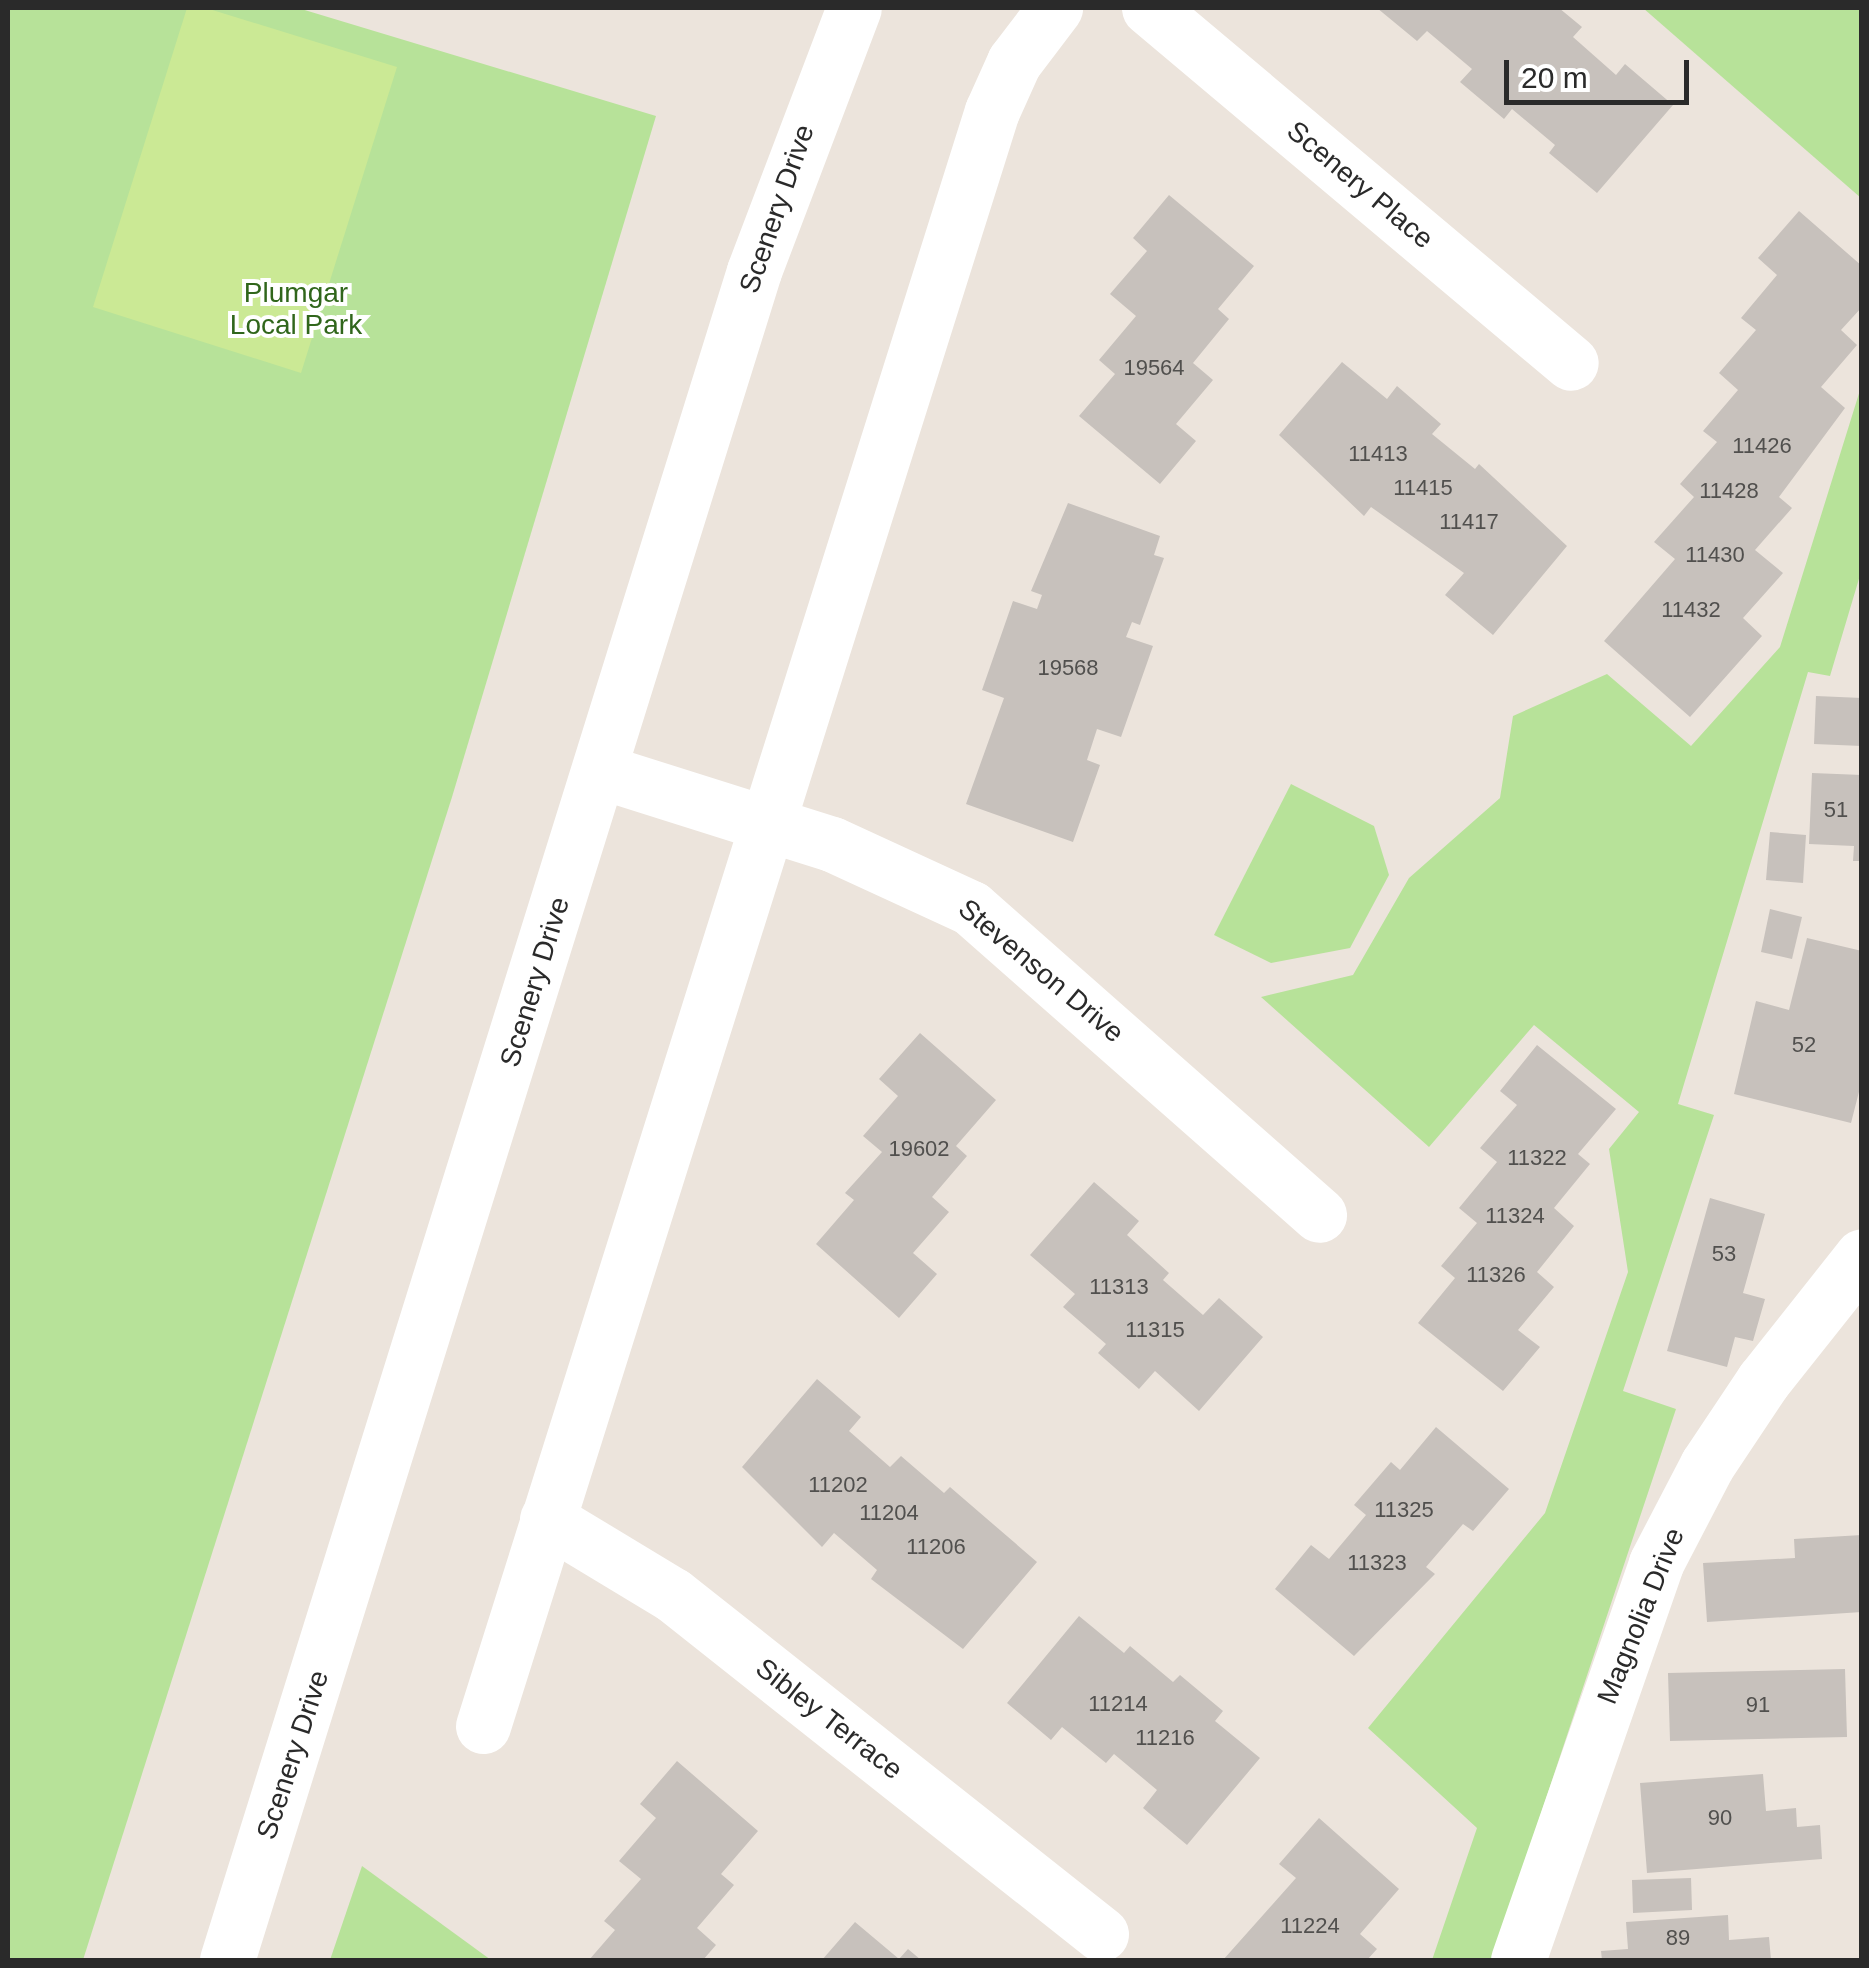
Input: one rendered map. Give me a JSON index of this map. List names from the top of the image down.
{
  "streets": {
    "street": [
      "Scenery Place",
      "Scenery Drive",
      "Stevenson Drive",
      "Magnolia Drive",
      "Sibley Terrace"
    ]
  },
  "crossings": [
    ["Scenery Drive", "Stevenson Drive"]
  ],
  "parks": ["Plumgar Local Park"],
  "house_numbers": [
    "19564",
    "11426",
    "11413",
    "11415",
    "11428",
    "11417",
    "11430",
    "11432",
    "19568",
    "51",
    "52",
    "19602",
    "11322",
    "11324",
    "53",
    "11326",
    "11313",
    "11315",
    "11202",
    "11325",
    "11204",
    "11206",
    "11323",
    "11214",
    "91",
    "11216",
    "90",
    "11224",
    "89"
  ],
  "scale_bar": "20 m"
}
